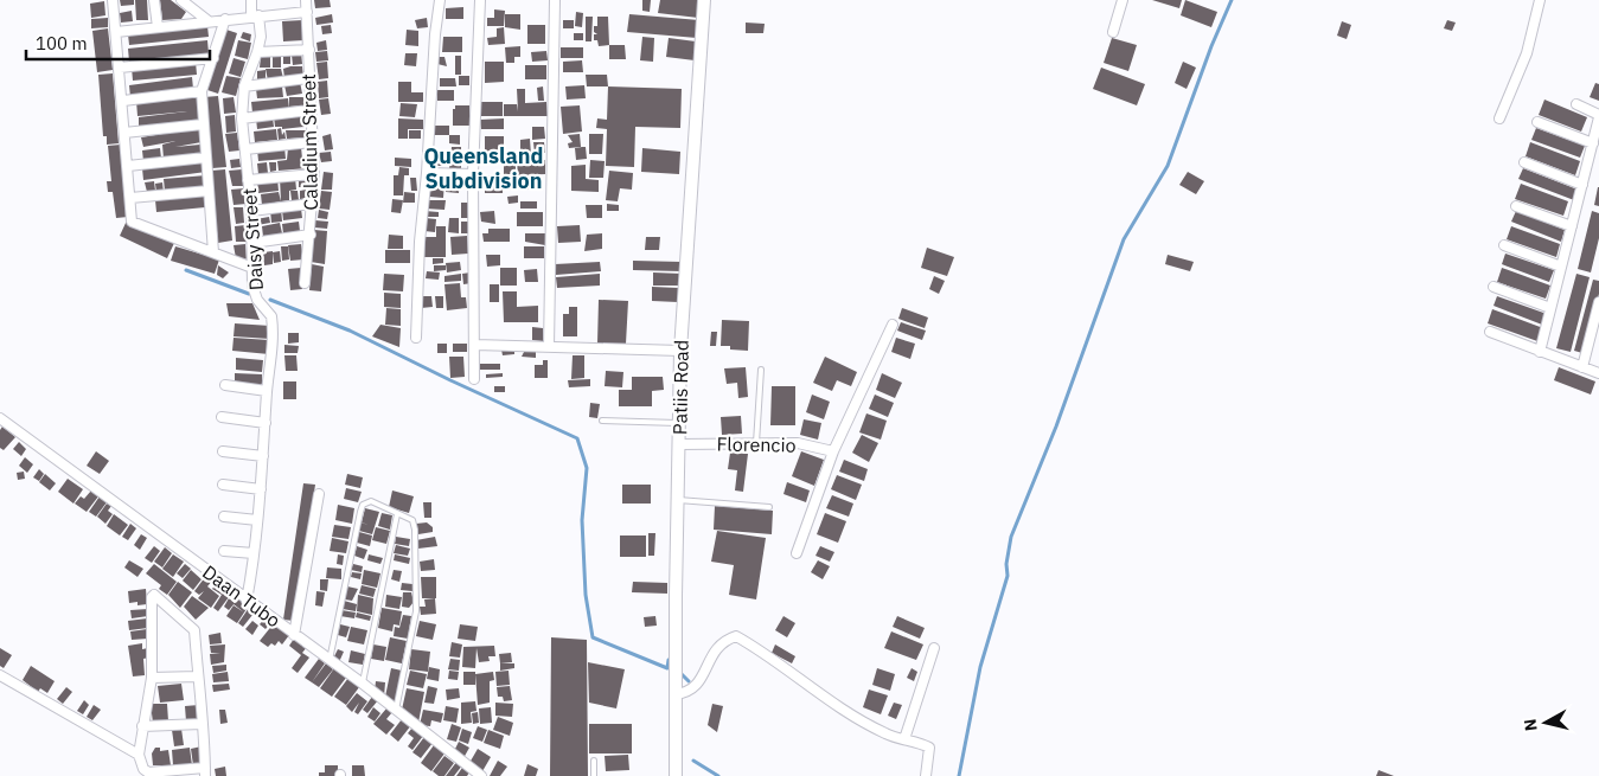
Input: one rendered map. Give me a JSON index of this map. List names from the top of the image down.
{
  "streets": {
    "street": [
      "Caladium Street",
      "Daisy Street",
      "Patiis Road",
      "Florencio",
      "Daan Tubo"
    ]
  },
  "crossings": [
    ["Daisy Street", "Daan Tubo"],
    ["Patiis Road", "Florencio"]
  ],
  "districts": ["Queensland Subdivision"],
  "scale_bar": "100 m",
  "north": "left"
}
